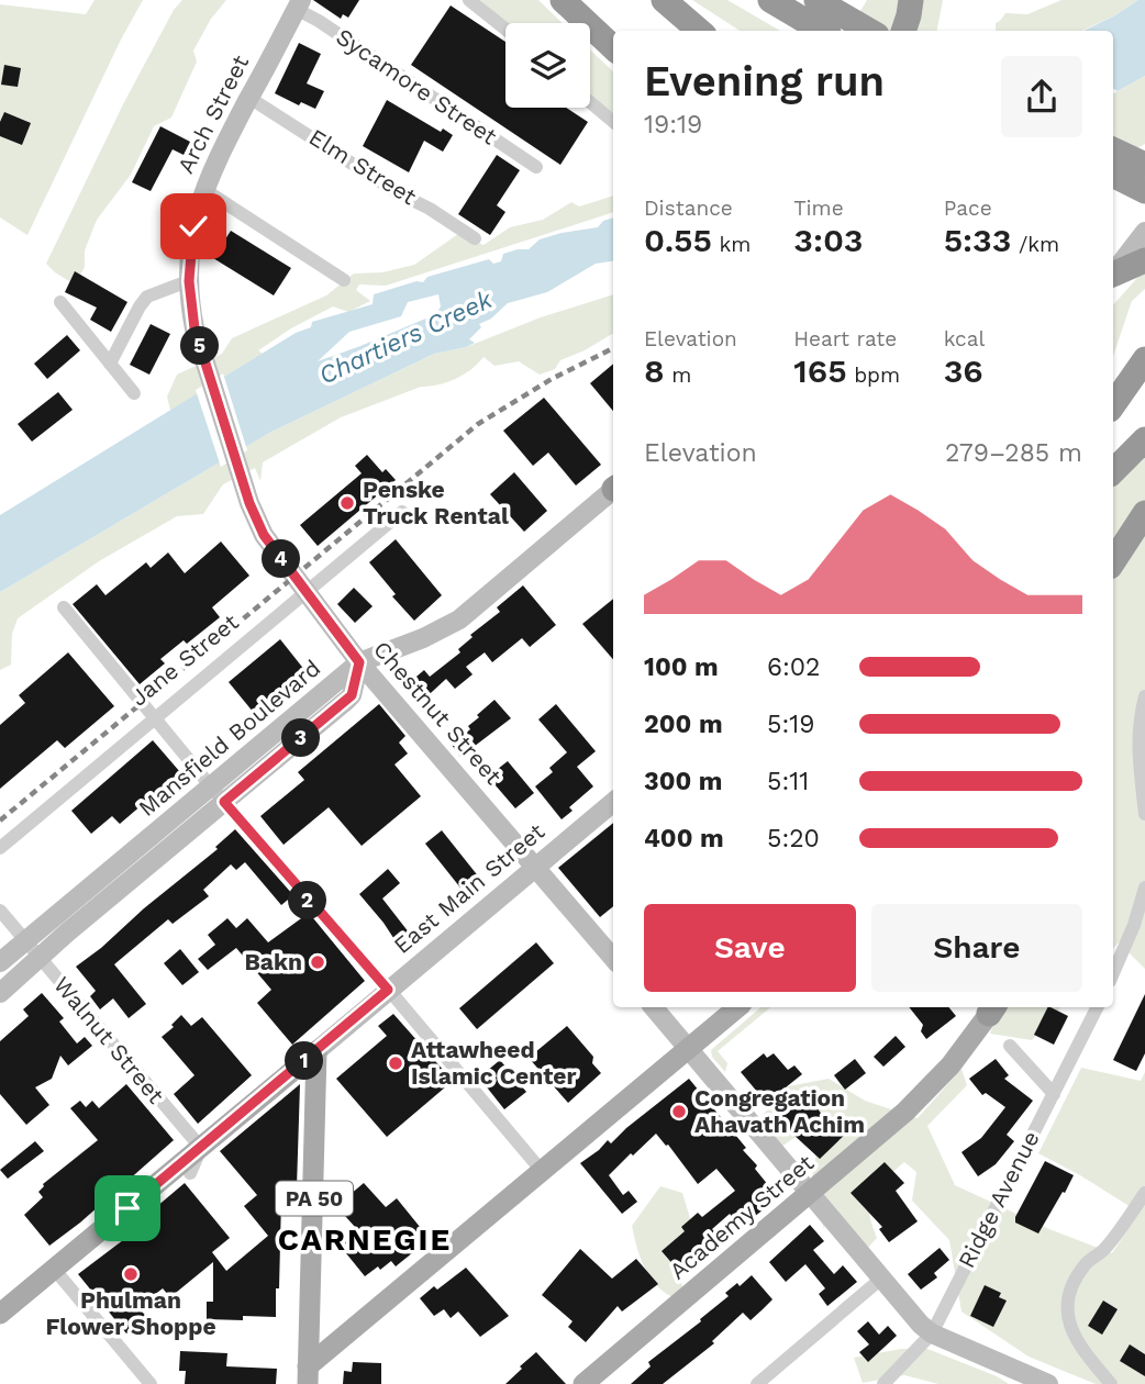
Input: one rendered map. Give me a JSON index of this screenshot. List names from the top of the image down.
{
  "streets": {
    "main road": [
      "Arch Street",
      "Chestnut Street",
      "Mansfield Boulevard",
      "East Main Street",
      "PA 50",
      "Academy Street"
    ],
    "street": [
      "Sycamore Street",
      "Elm Street",
      "Jane Street",
      "Walnut Street",
      "Ridge Avenue"
    ]
  },
  "crossings": [
    ["Sycamore Street", "Arch Street"],
    ["Arch Street", "Elm Street"],
    ["Arch Street", "Chestnut Street"],
    ["Jane Street", "Chestnut Street"],
    ["Chestnut Street", "Mansfield Boulevard"],
    ["Chestnut Street", "East Main Street"],
    ["Mansfield Boulevard", "Walnut Street"],
    ["East Main Street", "Walnut Street"],
    ["East Main Street", "PA 50"]
  ],
  "districts": ["CARNEGIE"],
  "water": ["Chartiers Creek"],
  "places": [
    "Penske Truck Rental",
    "Bakn",
    "Attawheed Islamic Center",
    "Congregation Ahavath Achim",
    "Phulman Flower Shoppe"
  ],
  "page": {
    "heading": ["Evening run", "19:19"],
    "stats": [
      ["Distance", "0.55 km"],
      ["Time", "3:03"],
      ["Pace", "5:33 /km"],
      ["Elevation", "8 m"],
      ["Heart rate", "165 bpm"],
      ["kcal", "36"]
    ],
    "pins": [
      "5",
      "4",
      "3",
      "2",
      "1"
    ],
    "chart": ["Elevation", "279–285 m"],
    "list": [
      {
        "name": "100 m",
        "note": "6:02"
      },
      {
        "name": "200 m",
        "note": "5:19"
      },
      {
        "name": "300 m",
        "note": "5:11"
      },
      {
        "name": "400 m",
        "note": "5:20"
      }
    ],
    "buttons": ["Save", "Share"]
  }
}
